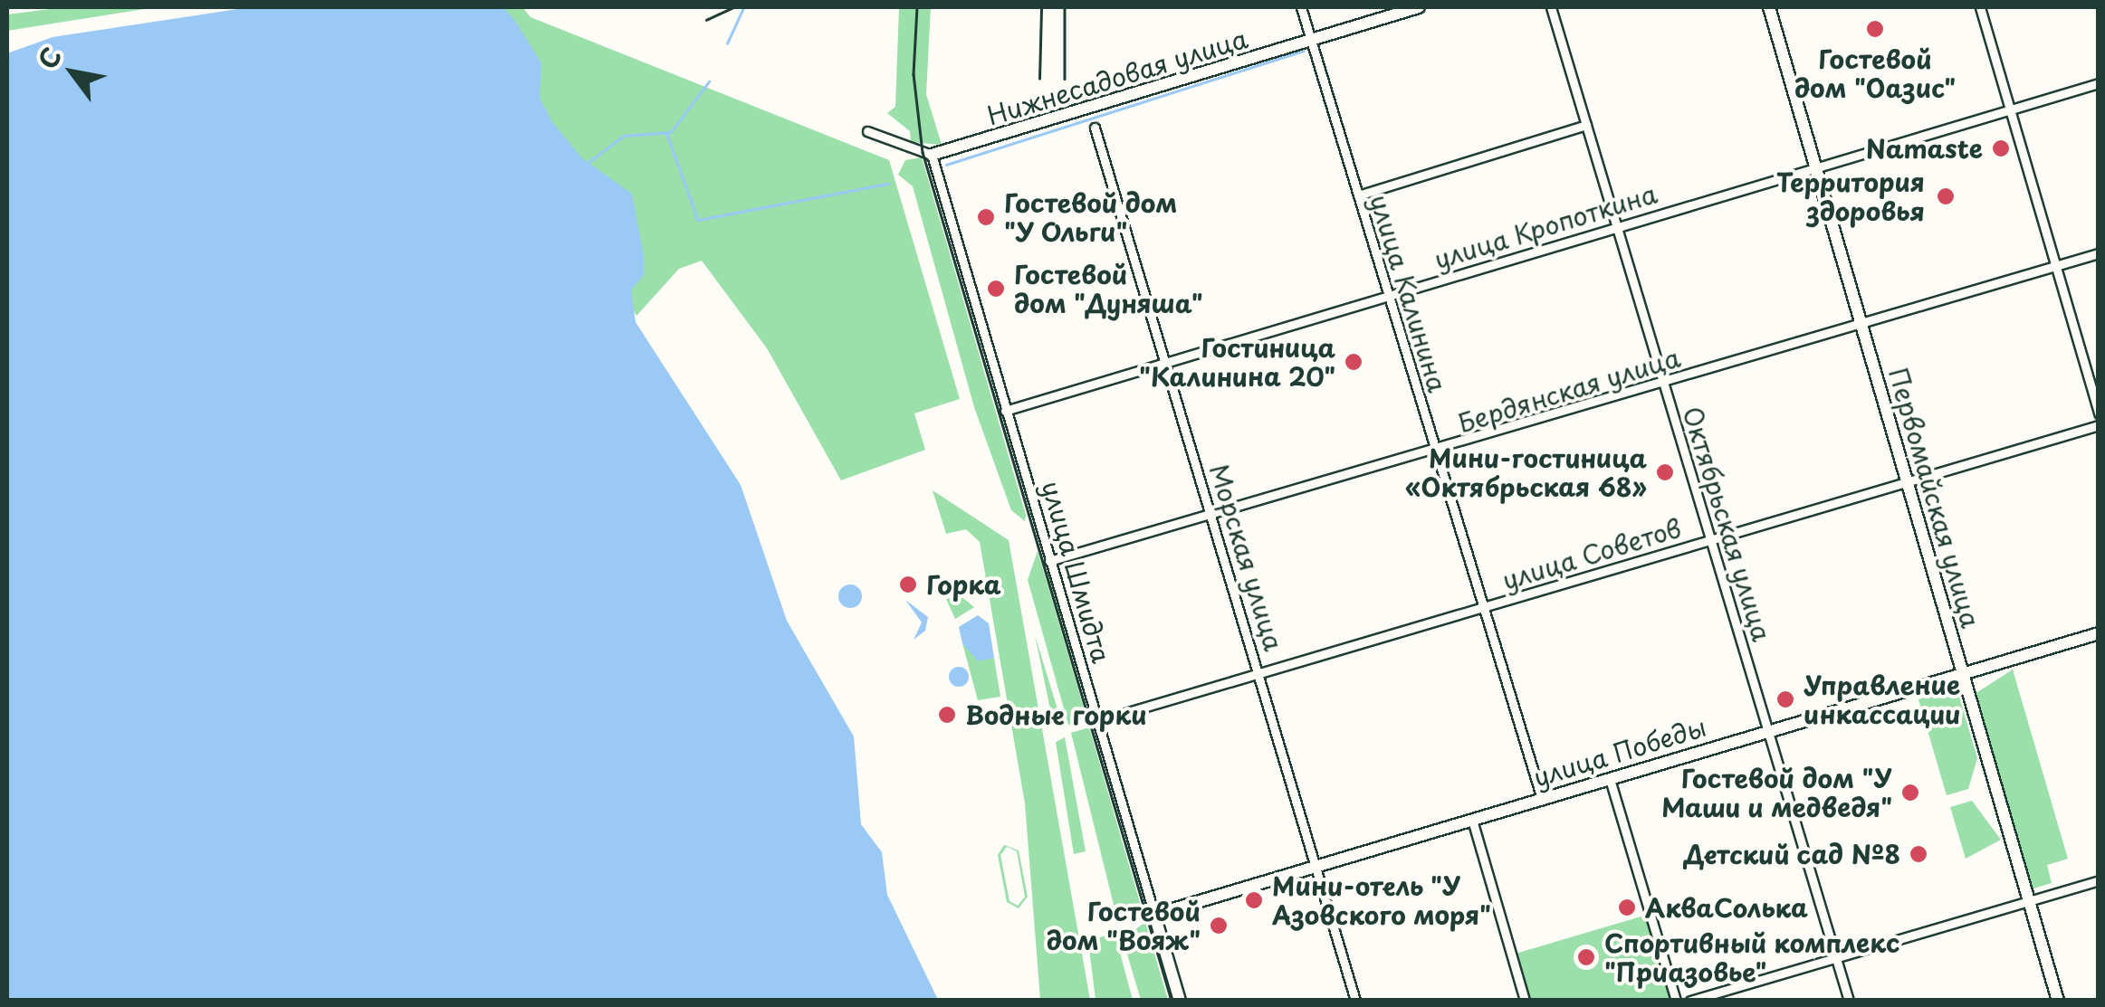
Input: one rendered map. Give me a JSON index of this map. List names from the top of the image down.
{
  "streets": {
    "street": [
      "Нижнесадовая улица",
      "улица Кропоткина",
      "улица Калинина",
      "Бердянская улица",
      "Первомайская улица",
      "Октябрьская улица",
      "улица Советов",
      "Морская улица",
      "улица Шмидта",
      "улица Победы"
    ]
  },
  "crossings": [
    ["Нижнесадовая улица", "улица Калинина"],
    ["Нижнесадовая улица", "улица Шмидта"],
    ["улица Кропоткина", "улица Калинина"],
    ["улица Кропоткина", "Первомайская улица"],
    ["улица Кропоткина", "Октябрьская улица"],
    ["улица Кропоткина", "Морская улица"],
    ["улица Кропоткина", "улица Шмидта"],
    ["улица Калинина", "Бердянская улица"],
    ["улица Калинина", "улица Советов"],
    ["улица Калинина", "улица Победы"],
    ["Бердянская улица", "Первомайская улица"],
    ["Бердянская улица", "Октябрьская улица"],
    ["Бердянская улица", "Морская улица"],
    ["Бердянская улица", "улица Шмидта"],
    ["Первомайская улица", "улица Советов"],
    ["Первомайская улица", "улица Победы"],
    ["Октябрьская улица", "улица Советов"],
    ["Октябрьская улица", "улица Победы"],
    ["улица Советов", "Морская улица"],
    ["улица Советов", "улица Шмидта"],
    ["Морская улица", "улица Победы"],
    ["улица Шмидта", "улица Победы"]
  ],
  "places": [
    "Гостевой дом \"Оазис\"",
    "Namaste",
    "Территория здоровья",
    "Гостевой дом \"У Ольги\"",
    "Гостевой дом \"Дуняша\"",
    "Гостиница \"Калинина 20\"",
    "Мини-гостиница «Октябрьская 68»",
    "Горка",
    "Управление инкассации",
    "Водные горки",
    "Гостевой дом \"У Маши и медведя\"",
    "Детский сад №8",
    "Мини-отель \"У Азовского моря\"",
    "АкваСолька",
    "Гостевой дом \"Вояж\"",
    "Спортивный комплекс \"Приазовье\""
  ],
  "north": "top left"
}
